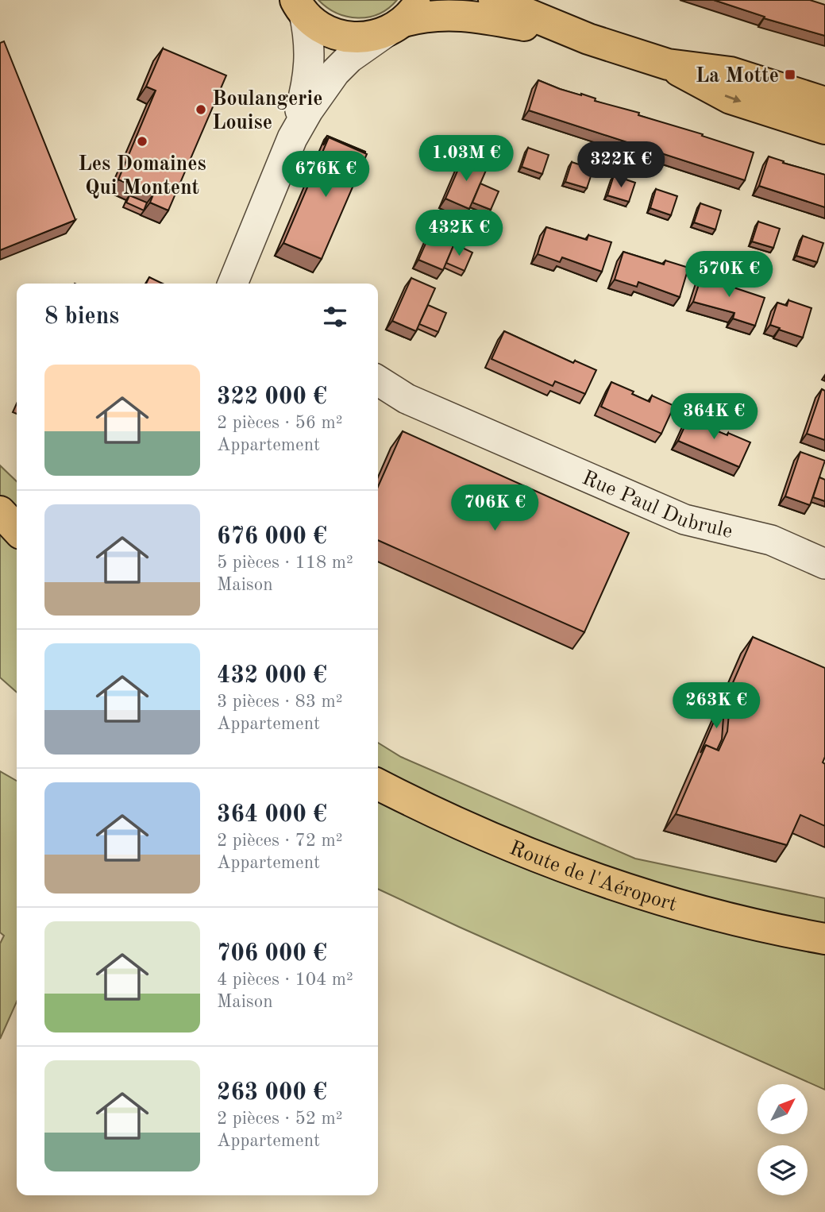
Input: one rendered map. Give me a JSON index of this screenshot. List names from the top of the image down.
{
  "streets": {
    "main road": ["Route de l'Aéroport"],
    "street": ["Rue Paul Dubrule"]
  },
  "places": {
    "transit": ["La Motte"],
    "other": ["Boulangerie Louise", "Les Domaines Qui Montent"]
  },
  "north": "top right",
  "page": {
    "price": [
      "1.03M €",
      "322K €",
      "676K €",
      "432K €",
      "570K €",
      "364K €",
      "706K €",
      "263K €"
    ],
    "heading": "8 biens",
    "list": [
      {
        "name": "322 000 €",
        "note": "2 pièces · 56 m² · Appartement"
      },
      {
        "name": "676 000 €",
        "note": "5 pièces · 118 m² · Maison"
      },
      {
        "name": "432 000 €",
        "note": "3 pièces · 83 m² · Appartement"
      },
      {
        "name": "364 000 €",
        "note": "2 pièces · 72 m² · Appartement"
      },
      {
        "name": "706 000 €",
        "note": "4 pièces · 104 m² · Maison"
      },
      {
        "name": "263 000 €",
        "note": "2 pièces · 52 m² · Appartement"
      }
    ]
  }
}
